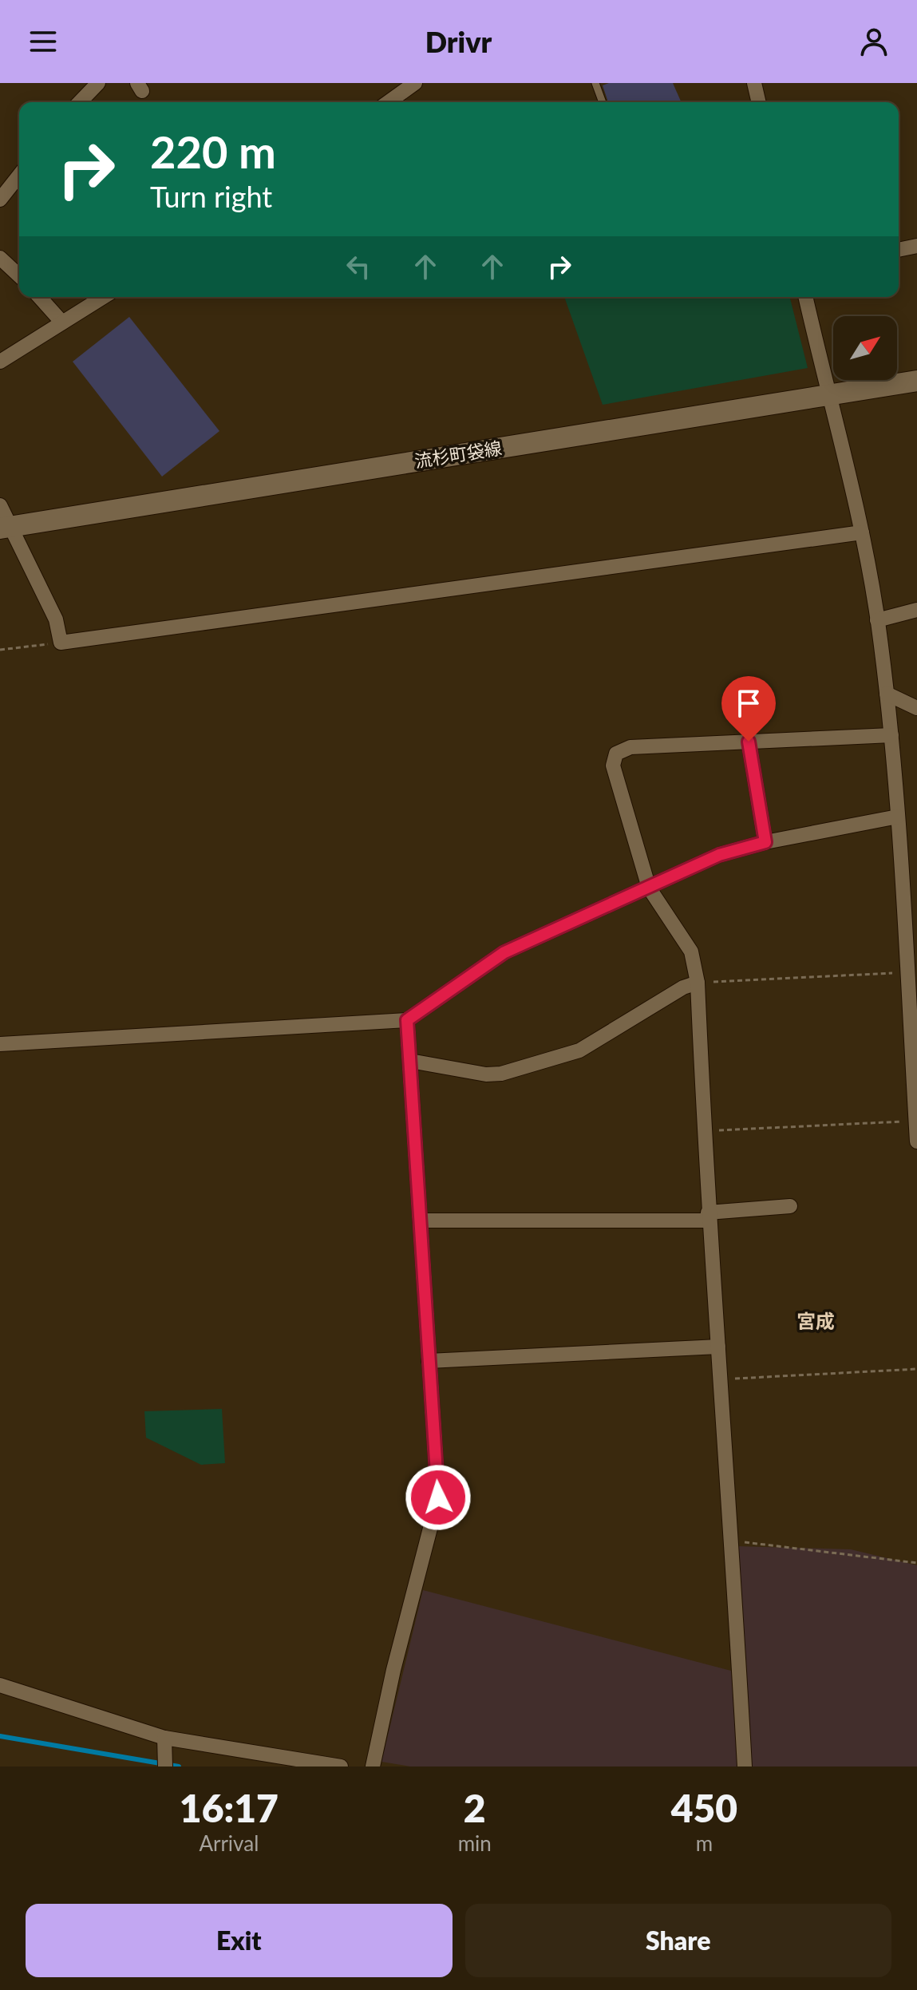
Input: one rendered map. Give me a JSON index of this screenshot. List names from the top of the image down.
{
  "streets": {
    "main road": ["流杉町袋線"]
  },
  "districts": ["宮成"],
  "north": "top right",
  "page": {
    "header": "Drivr",
    "turn": ["220 m", "Turn right"],
    "eta": [
      "16:17",
      "Arrival",
      "2",
      "min",
      "450",
      "m"
    ],
    "buttons": ["Exit", "Share"]
  }
}
